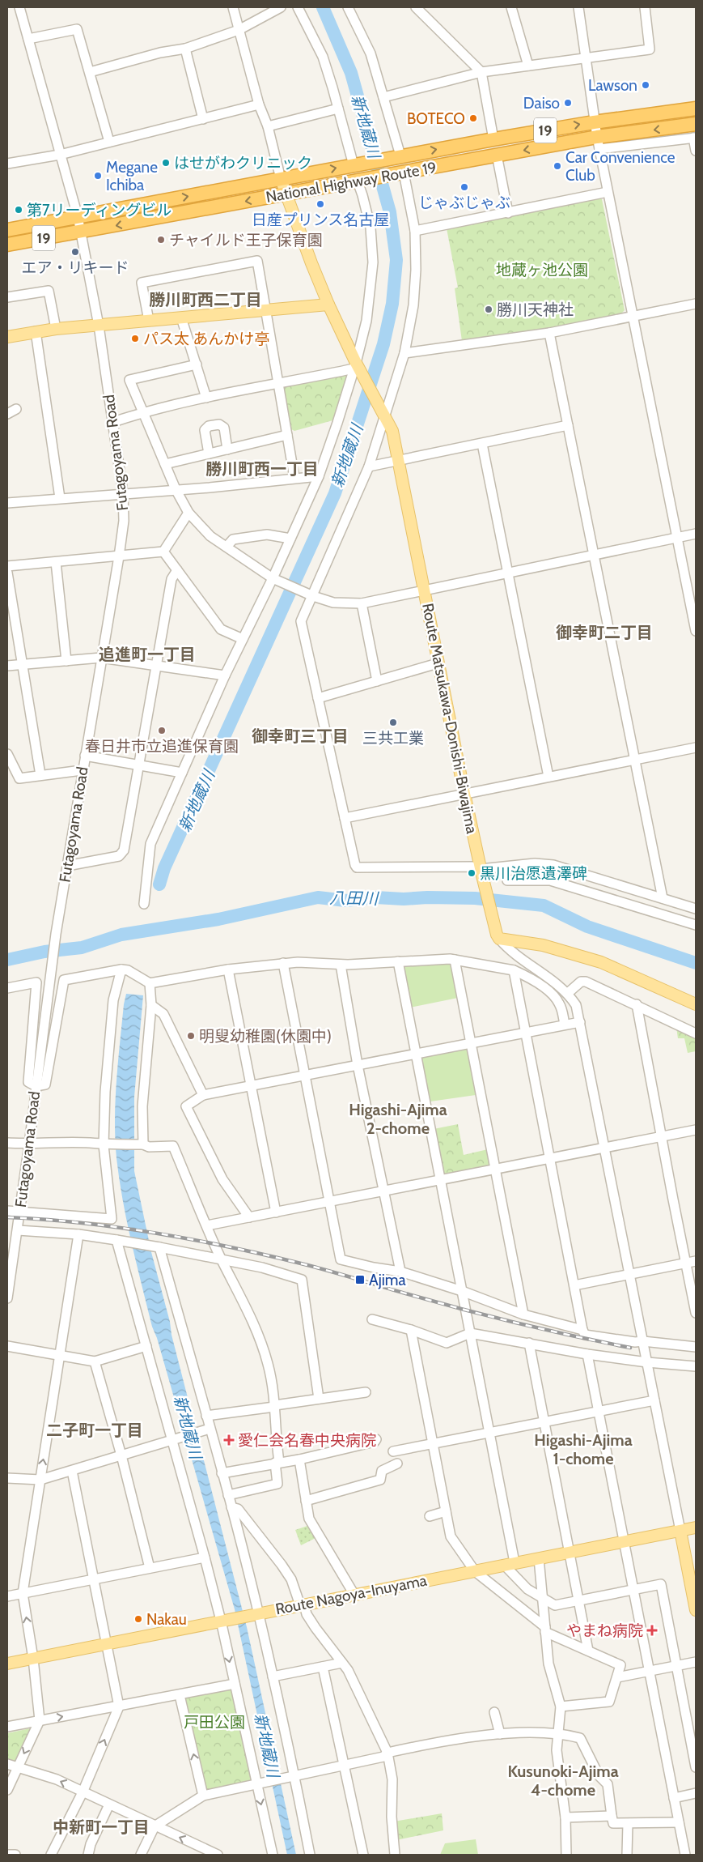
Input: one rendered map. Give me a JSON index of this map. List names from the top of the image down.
{
  "streets": {
    "highway": ["19", "National Highway Route 19"],
    "main road": ["Route Matsukawa-Donishi-Biwajima", "Route Nagoya-Inuyama"],
    "street": ["Futagoyama Road"]
  },
  "crossings": [
    ["National Highway Route 19", "Futagoyama Road"],
    ["National Highway Route 19", "Route Matsukawa-Donishi-Biwajima"]
  ],
  "districts": [
    "勝川町西二丁目",
    "勝川町西一丁目",
    "御幸町二丁目",
    "追進町一丁目",
    "御幸町三丁目",
    "Higashi-Ajima 2-chome",
    "二子町一丁目",
    "Higashi-Ajima 1-chome",
    "Kusunoki-Ajima 4-chome",
    "中新町一丁目"
  ],
  "water": ["新地蔵川", "八田川"],
  "parks": ["地蔵ヶ池公園", "戸田公園"],
  "places": {
    "other": [
      "Lawson",
      "Daiso",
      "BOTECO",
      "はせがわクリニック",
      "Car Convenience Club",
      "Megane Ichiba",
      "じゃぶじゃぶ",
      "日産プリンス名古屋",
      "第7リーディングビル",
      "チャイルド王子保育園",
      "エア・リキード",
      "勝川天神社",
      "パス太 あんかけ亭",
      "三共工業",
      "春日井市立追進保育園",
      "黒川治愿遺澤碑",
      "明叟幼稚園(休園中)",
      "Nakau"
    ],
    "transit": ["Ajima"],
    "health": ["愛仁会名春中央病院", "やまね病院"]
  }
}
